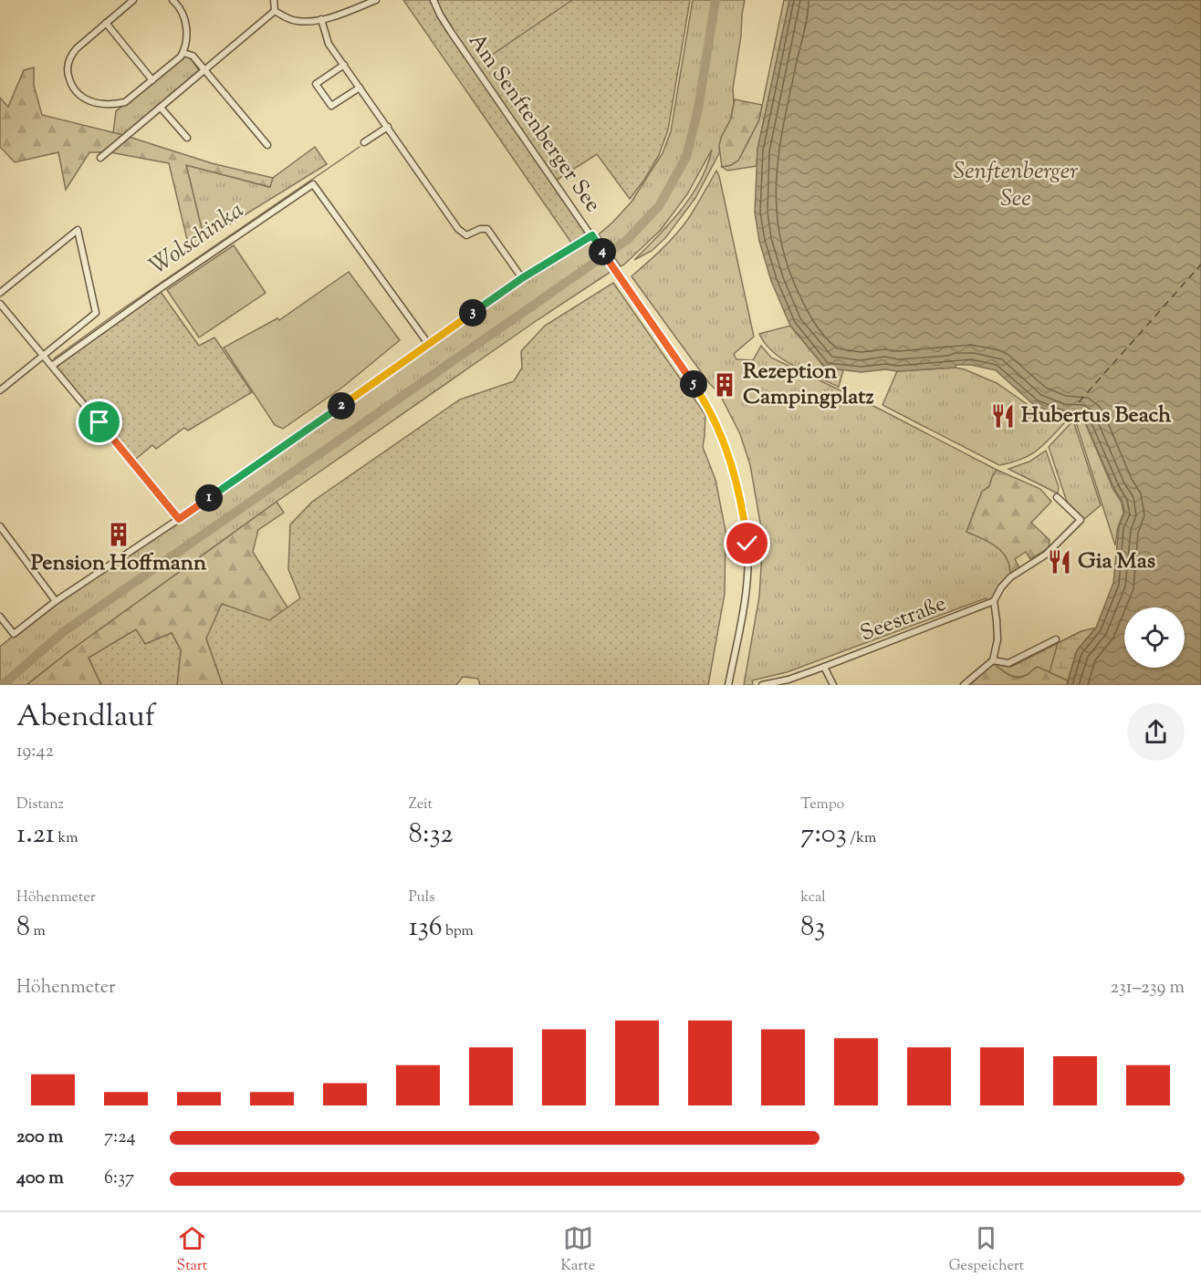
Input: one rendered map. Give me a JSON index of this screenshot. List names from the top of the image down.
{
  "streets": {
    "street": ["Am Senftenberger See", "Seestraße"]
  },
  "water": ["Senftenberger See", "Wolschinka"],
  "places": {
    "building": ["Rezeption Campingplatz", "Pension Hoffmann"],
    "restaurant": ["Hubertus Beach", "Gia Mas"]
  },
  "page": {
    "pins": [
      "4",
      "3",
      "5",
      "2",
      "1"
    ],
    "heading": ["Abendlauf", "19:42"],
    "stats": [
      ["Distanz", "1.21 km"],
      ["Zeit", "8:32"],
      ["Tempo", "7:03 /km"],
      ["Höhenmeter", "8 m"],
      ["Puls", "136 bpm"],
      ["kcal", "83"]
    ],
    "chart": ["Höhenmeter", "231–239 m"],
    "list": [
      {
        "name": "200 m",
        "note": "7:24"
      },
      {
        "name": "400 m",
        "note": "6:37"
      }
    ],
    "tabs": ["Start", "Karte", "Gespeichert"]
  }
}
